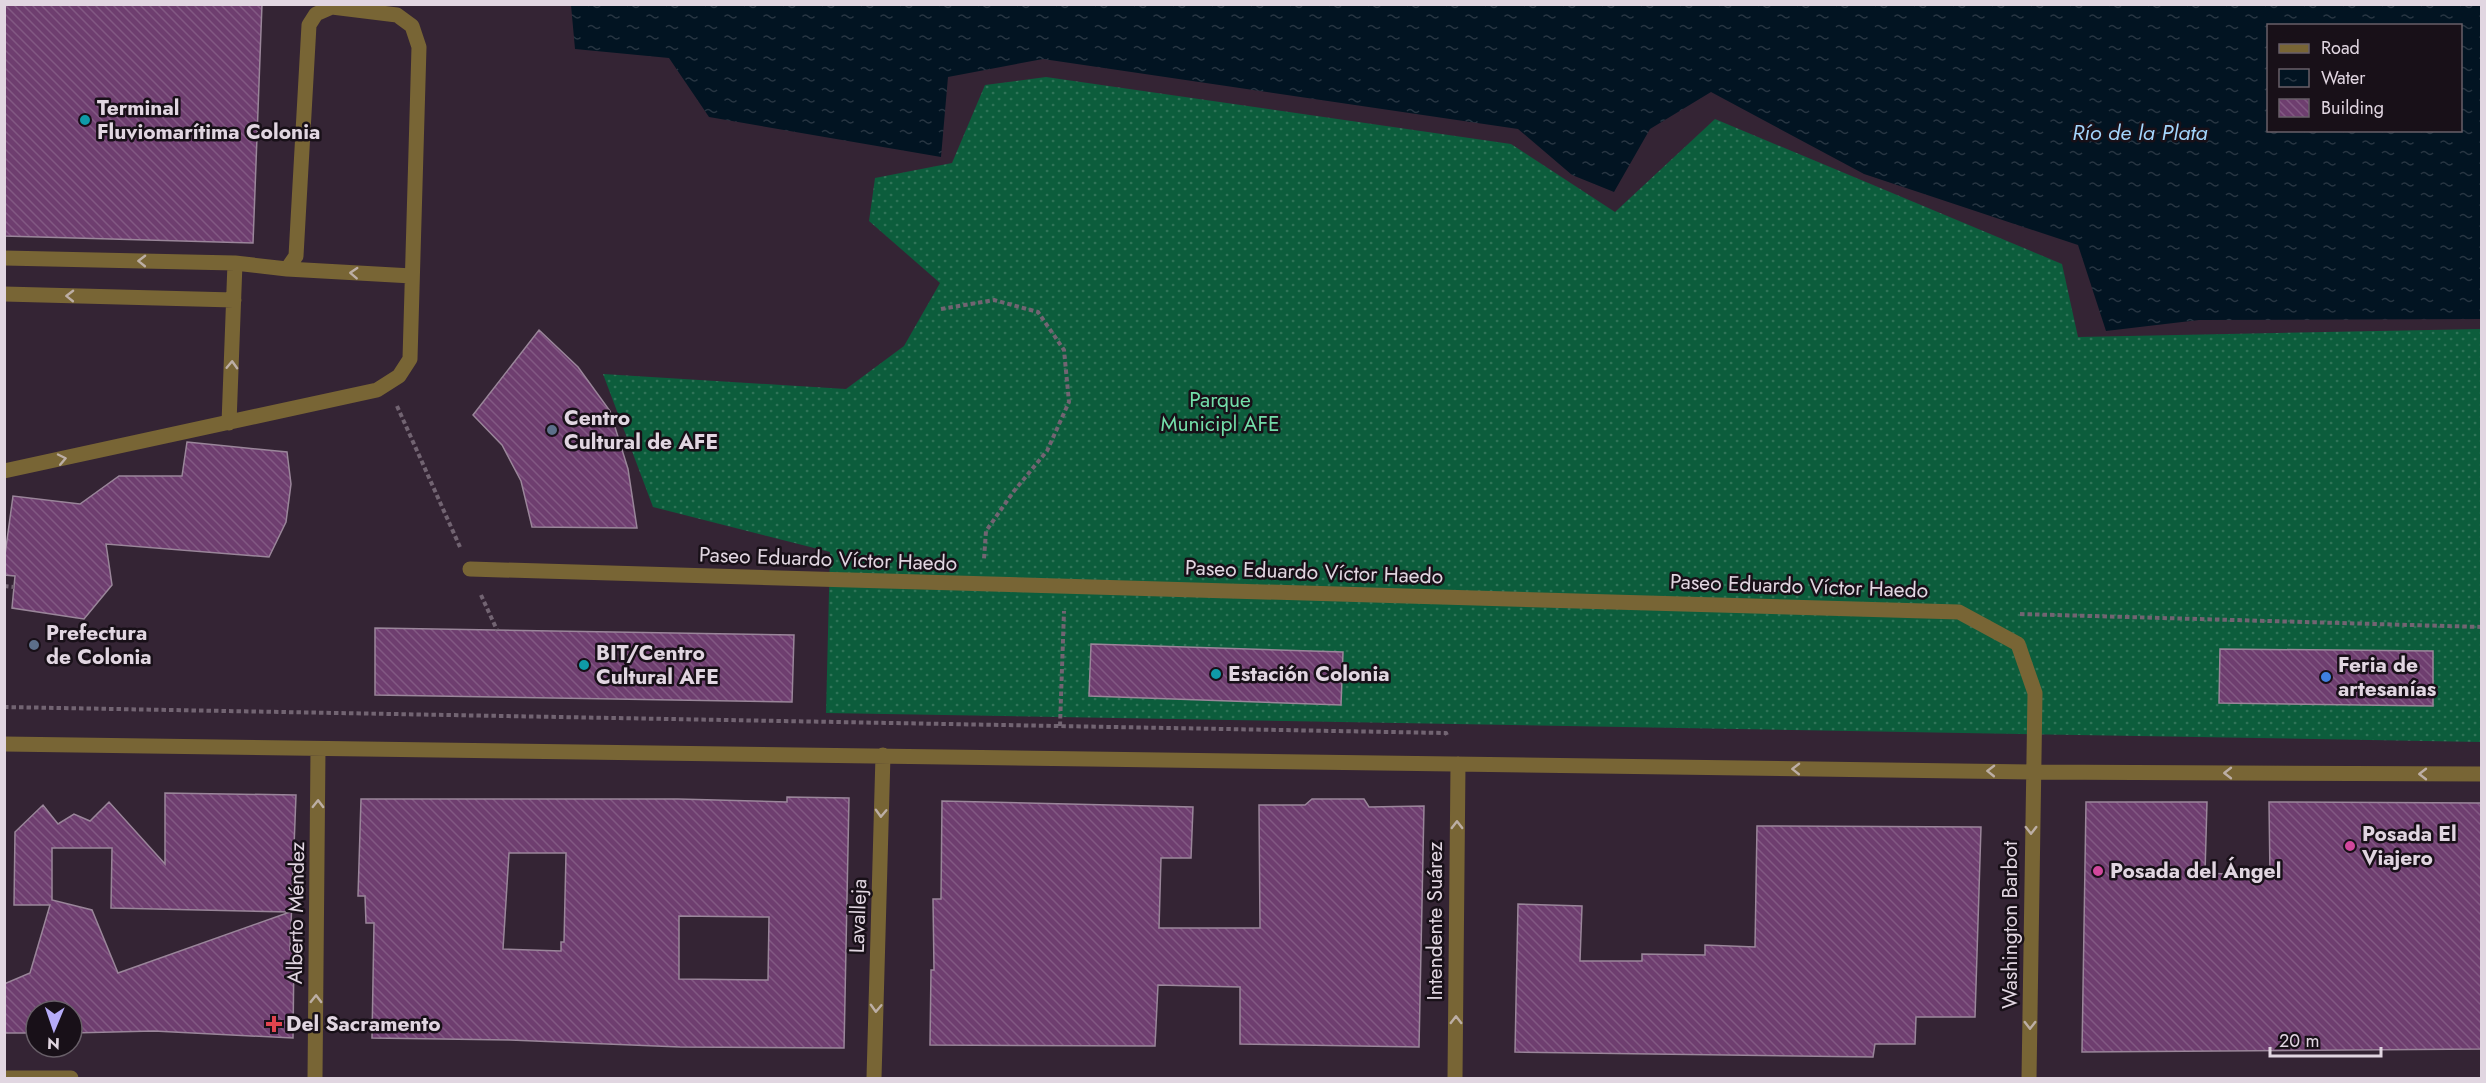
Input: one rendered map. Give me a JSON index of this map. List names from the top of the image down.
{
  "streets": {
    "street": [
      "Paseo Eduardo Víctor Haedo",
      "Alberto Méndez",
      "Lavalleja",
      "Intendente Suárez",
      "Washington Barbot"
    ]
  },
  "crossings": [
    ["Paseo Eduardo Víctor Haedo", "Washington Barbot"]
  ],
  "one_way": [
    "Alberto Méndez",
    "Lavalleja",
    "Intendente Suárez",
    "Washington Barbot"
  ],
  "water": ["Río de la Plata"],
  "parks": ["Parque Municipl AFE"],
  "places": {
    "other": [
      "Terminal Fluviomarítima Colonia",
      "Centro Cultural de AFE",
      "Prefectura de Colonia",
      "BIT/Centro Cultural AFE",
      "Estación Colonia",
      "Feria de artesanías",
      "Posada El Viajero",
      "Posada del Ángel"
    ],
    "health": ["Del Sacramento"]
  },
  "legend": ["Road", "Water", "Building"],
  "scale_bar": "20 m",
  "north": "bottom"
}
